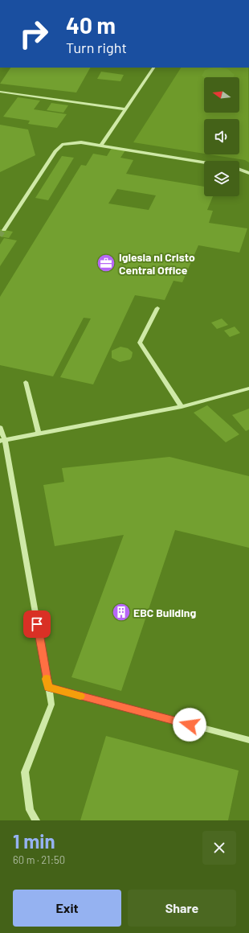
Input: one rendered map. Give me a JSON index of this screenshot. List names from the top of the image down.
{
  "places": {
    "office": ["Iglesia ni Cristo Central Office"],
    "building": ["EBC Building"]
  },
  "north": "left",
  "page": {
    "turn": ["40 m", "Turn right"],
    "heading": ["1 min", "60 m · 21:50"],
    "buttons": ["Exit", "Share"]
  }
}
